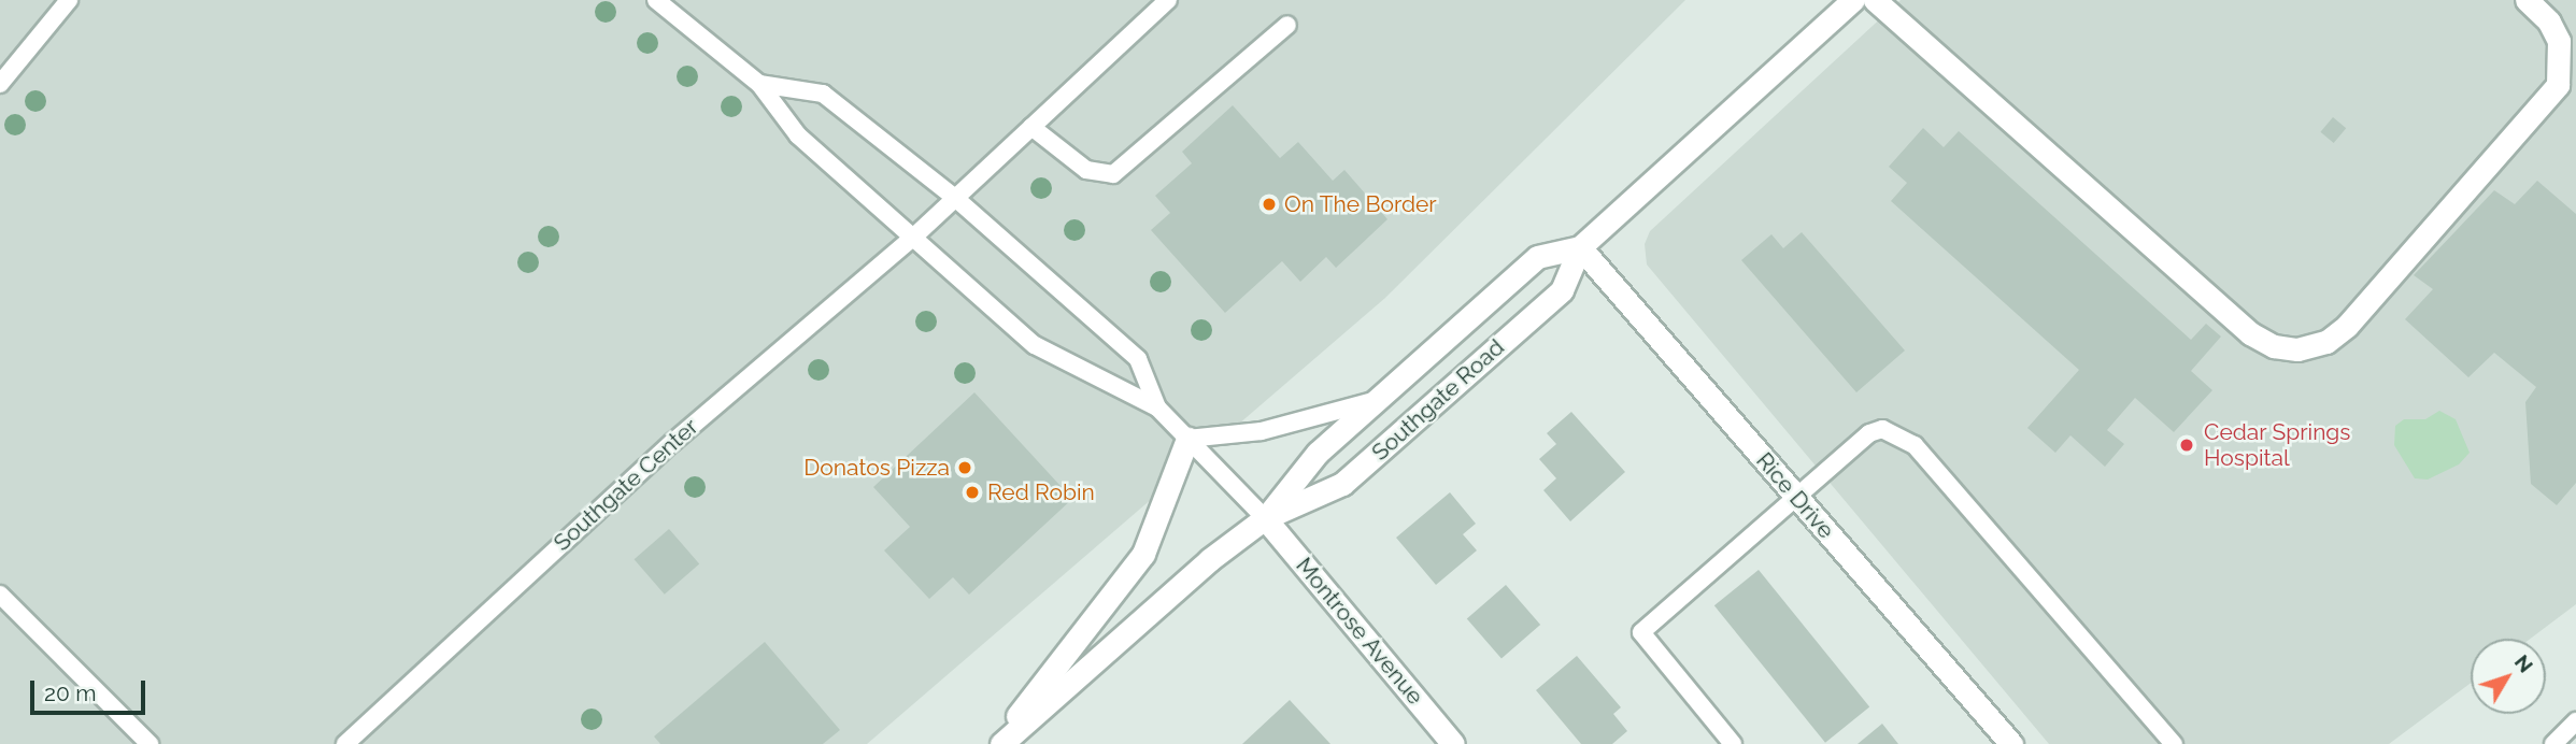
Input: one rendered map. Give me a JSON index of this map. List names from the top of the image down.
{
  "streets": {
    "street": ["Southgate Road", "Rice Drive", "Montrose Avenue"],
    "lane": ["Southgate Center"]
  },
  "crossings": [
    ["Southgate Road", "Rice Drive"],
    ["Southgate Road", "Montrose Avenue"]
  ],
  "places": [
    "On The Border",
    "Cedar Springs Hospital",
    "Donatos Pizza",
    "Red Robin"
  ],
  "scale_bar": "20 m",
  "north": "top right"
}
